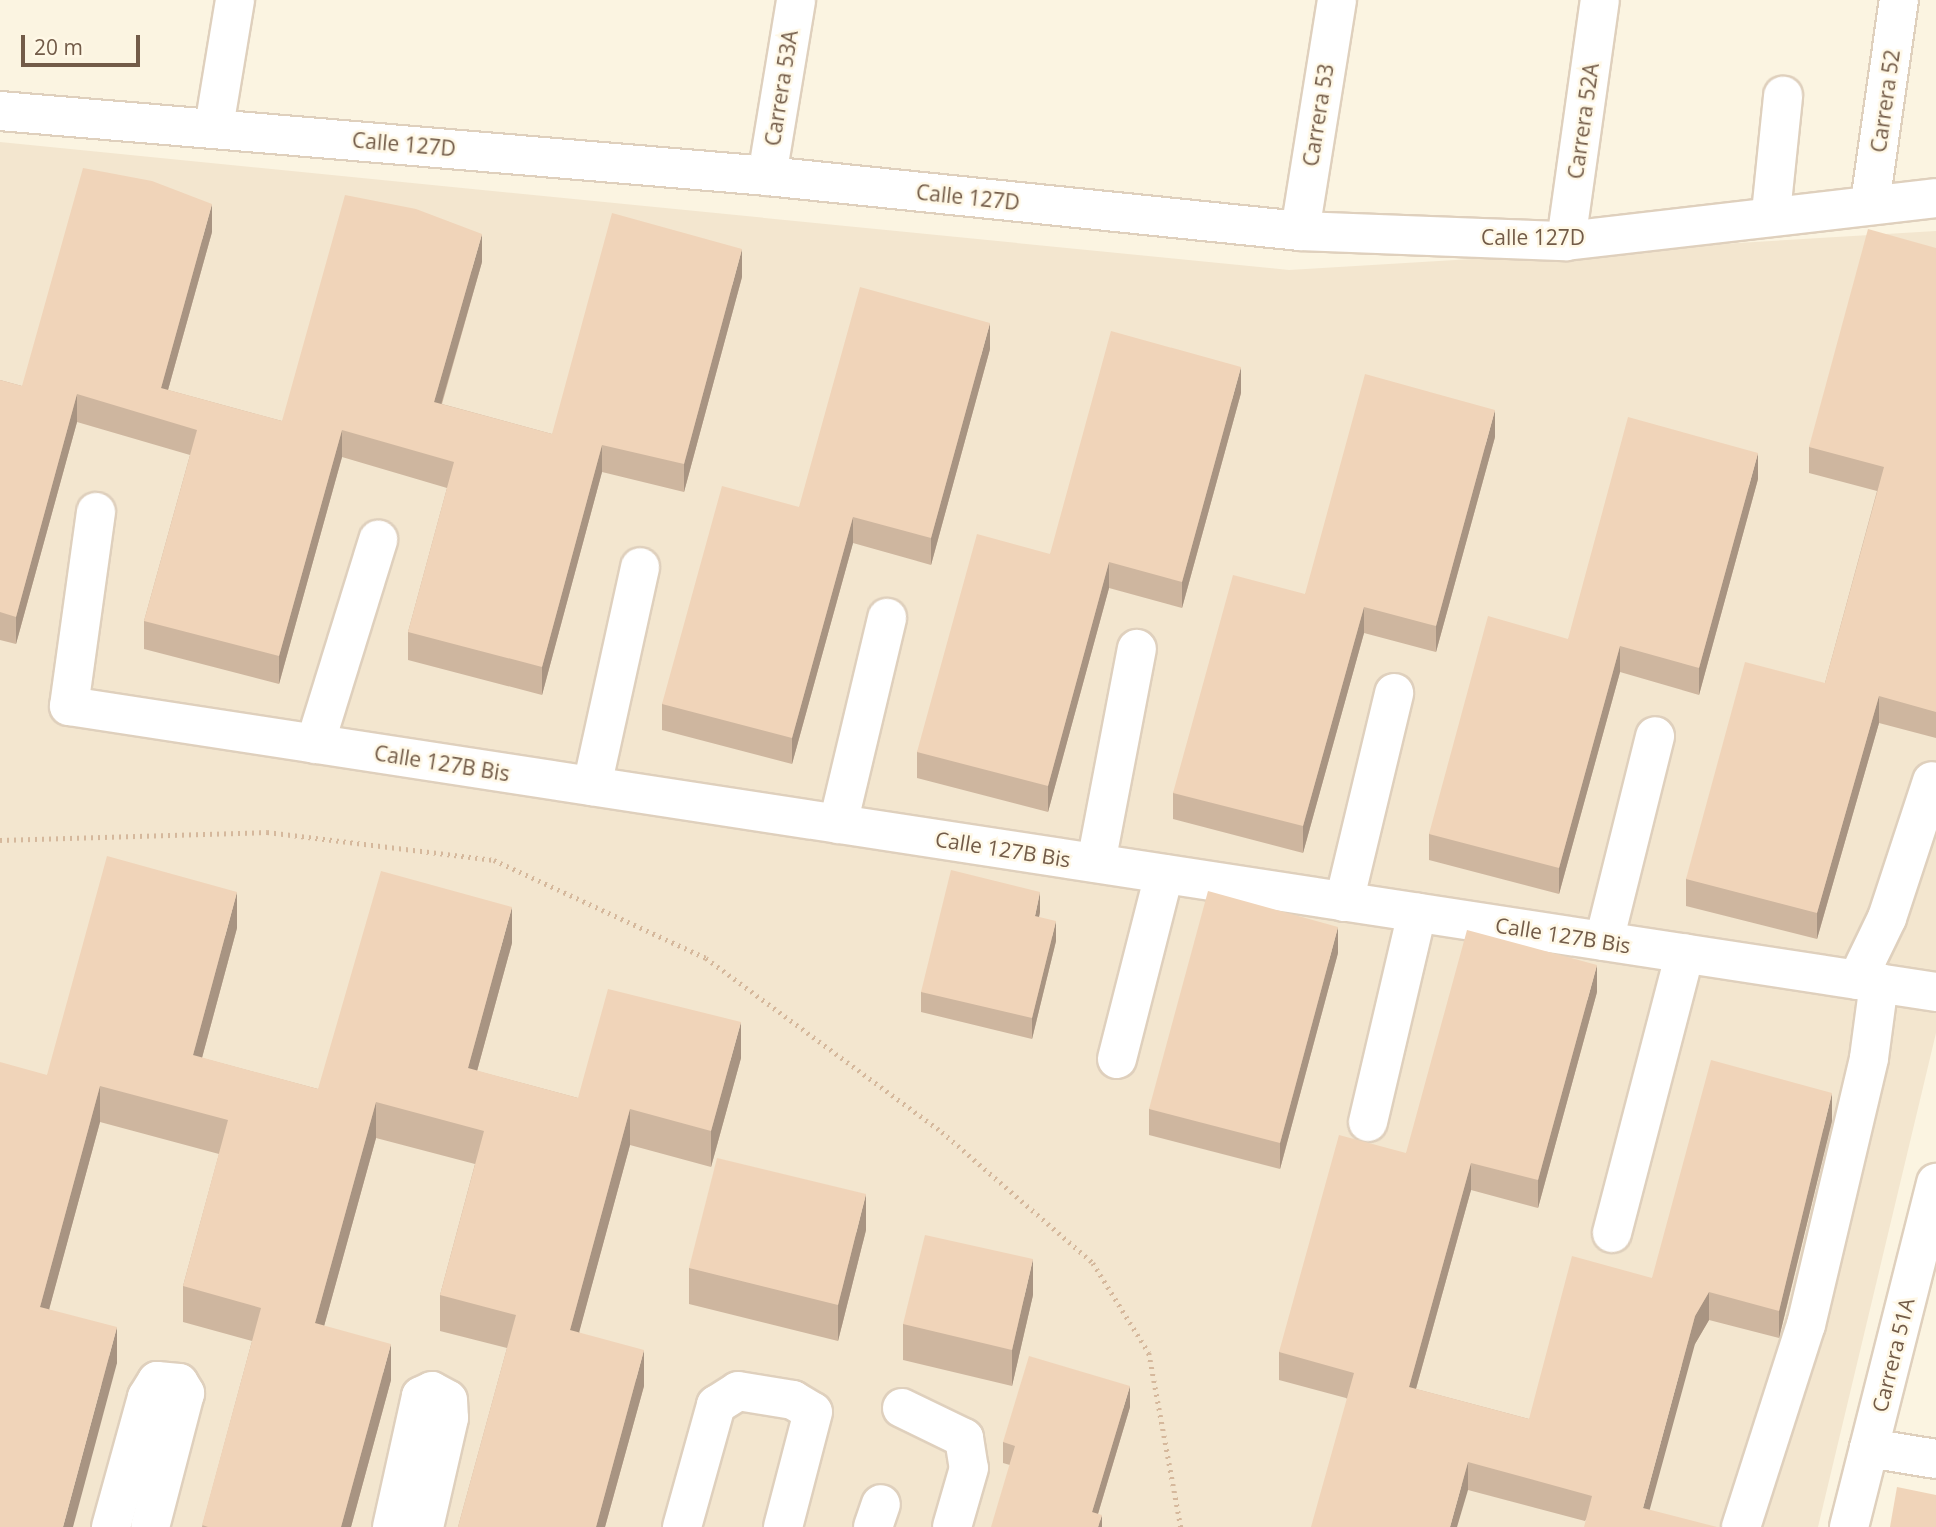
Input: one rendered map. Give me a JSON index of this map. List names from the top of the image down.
{
  "streets": {
    "street": [
      "Carrera 53A",
      "Carrera 52",
      "Carrera 53",
      "Carrera 52A",
      "Calle 127D",
      "Calle 127B Bis",
      "Carrera 51A"
    ]
  },
  "crossings": [
    ["Carrera 53A", "Calle 127D"],
    ["Carrera 52", "Calle 127D"],
    ["Carrera 53", "Calle 127D"],
    ["Carrera 52A", "Calle 127D"]
  ],
  "scale_bar": "20 m"
}
